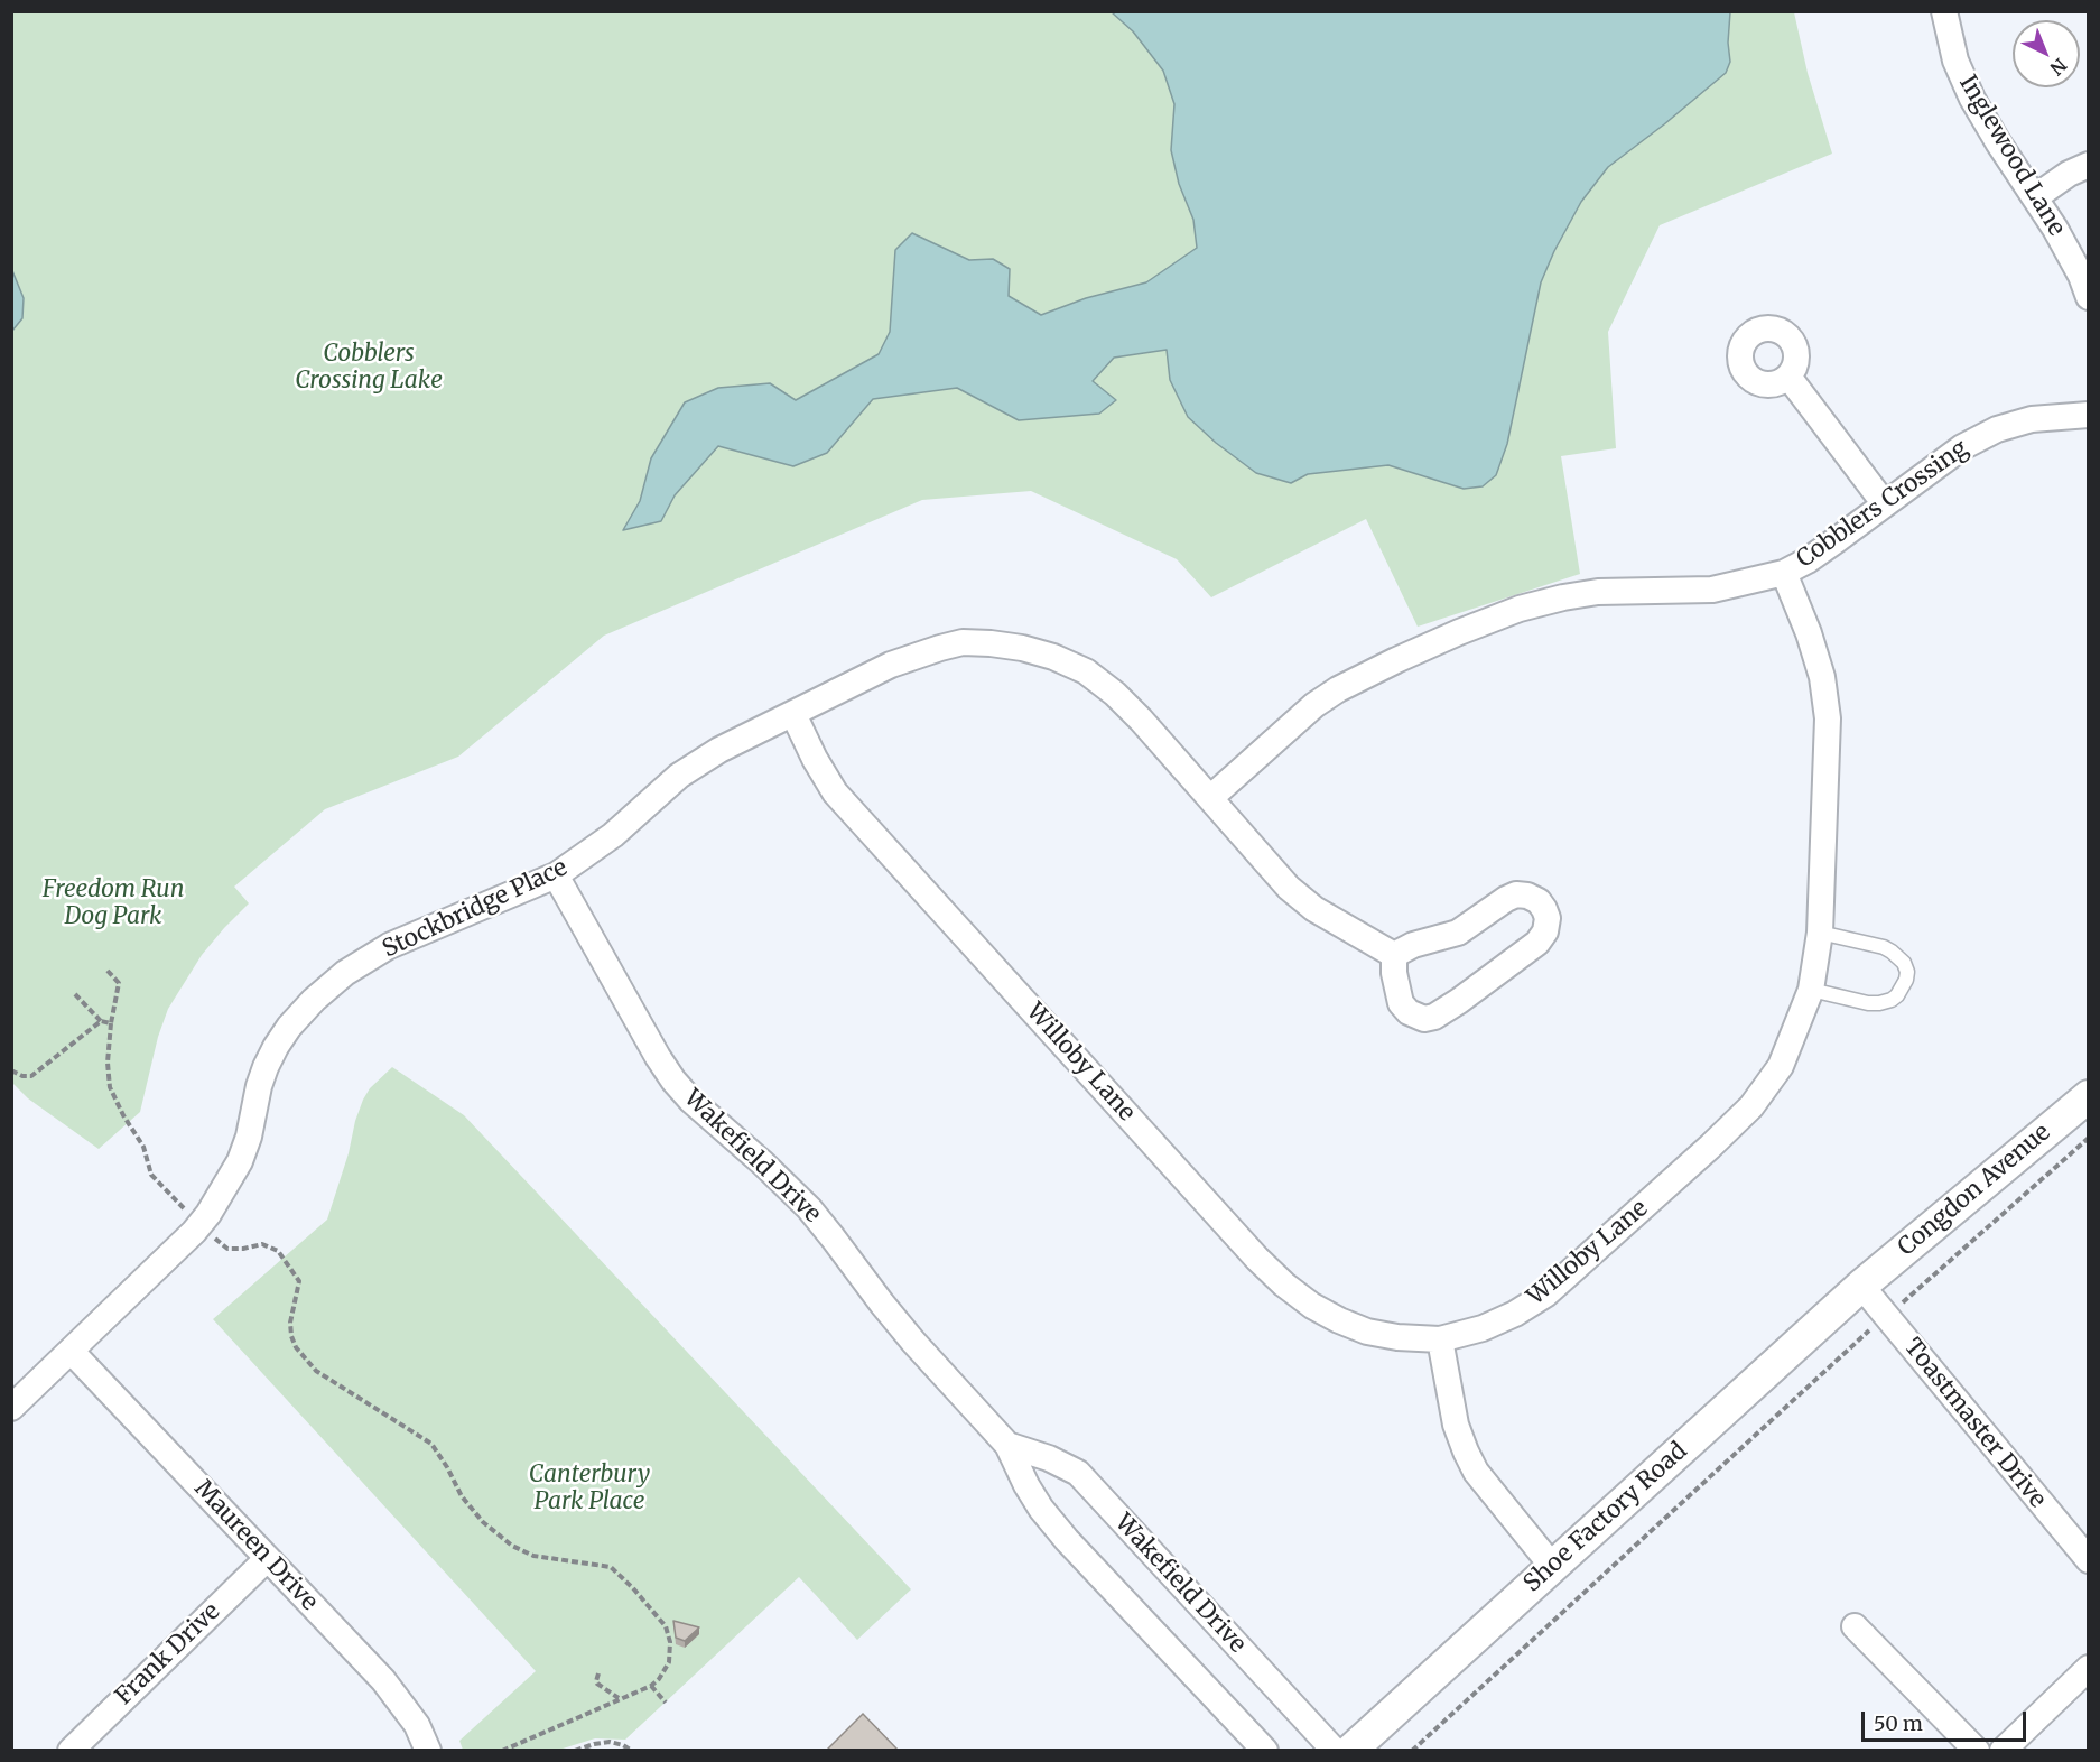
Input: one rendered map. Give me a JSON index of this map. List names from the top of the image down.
{
  "streets": {
    "street": [
      "Inglewood Lane",
      "Cobblers Crossing",
      "Stockbridge Place",
      "Willoby Lane",
      "Wakefield Drive",
      "Congdon Avenue",
      "Toastmaster Drive",
      "Shoe Factory Road",
      "Maureen Drive",
      "Frank Drive"
    ]
  },
  "crossings": [
    ["Cobblers Crossing", "Stockbridge Place"],
    ["Cobblers Crossing", "Willoby Lane"],
    ["Stockbridge Place", "Willoby Lane"],
    ["Stockbridge Place", "Wakefield Drive"],
    ["Stockbridge Place", "Maureen Drive"],
    ["Congdon Avenue", "Toastmaster Drive"],
    ["Congdon Avenue", "Shoe Factory Road"],
    ["Toastmaster Drive", "Shoe Factory Road"],
    ["Maureen Drive", "Frank Drive"]
  ],
  "parks": ["Cobblers Crossing Lake", "Freedom Run Dog Park", "Canterbury Park Place"],
  "scale_bar": "50 m",
  "north": "bottom right"
}
